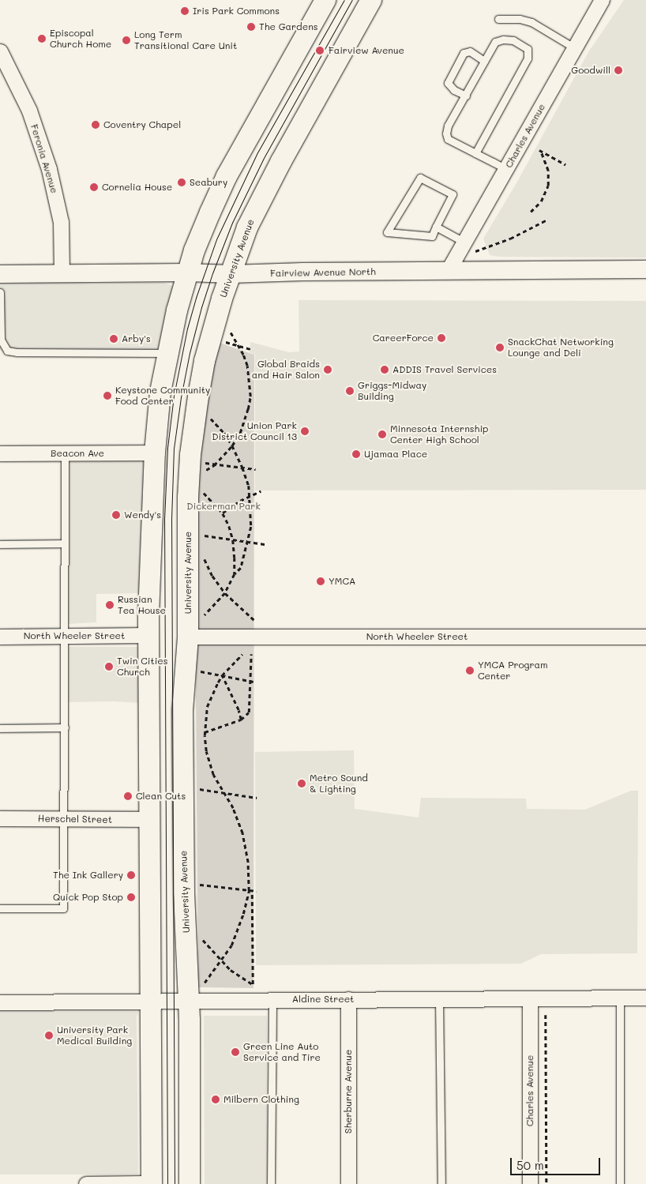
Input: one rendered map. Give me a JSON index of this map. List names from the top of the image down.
{
  "streets": {
    "main road": ["University Avenue"],
    "street": [
      "Charles Avenue",
      "Feronia Avenue",
      "Fairview Avenue North",
      "Beacon Ave",
      "North Wheeler Street",
      "Herschel Street",
      "Aldine Street",
      "Sherburne Avenue"
    ]
  },
  "crossings": [
    ["Charles Avenue", "Fairview Avenue North"],
    ["Charles Avenue", "Aldine Street"],
    ["Feronia Avenue", "Fairview Avenue North"],
    ["University Avenue", "Fairview Avenue North"],
    ["University Avenue", "North Wheeler Street"],
    ["University Avenue", "Aldine Street"],
    ["Aldine Street", "Sherburne Avenue"]
  ],
  "parks": ["Dickerman Park"],
  "places": [
    "Iris Park Commons",
    "The Gardens",
    "Episcopal Church Home",
    "Long Term Transitional Care Unit",
    "Fairview Avenue",
    "Goodwill",
    "Coventry Chapel",
    "Seabury",
    "Cornelia House",
    "CareerForce",
    "Arby's",
    "SnackChat Networking Lounge and Deli",
    "Global Braids and Hair Salon",
    "ADDIS Travel Services",
    "Griggs-Midway Building",
    "Keystone Community Food Center",
    "Union Park District Council 13",
    "Minnesota Internship Center High School",
    "Ujamaa Place",
    "Wendy's",
    "YMCA",
    "Russian Tea House",
    "Twin Cities Church",
    "YMCA Program Center",
    "Metro Sound & Lighting",
    "Clean Cuts",
    "The Ink Gallery",
    "Quick Pop Stop",
    "University Park Medical Building",
    "Green Line Auto Service and Tire",
    "Milbern Clothing"
  ],
  "scale_bar": "50 m"
}
